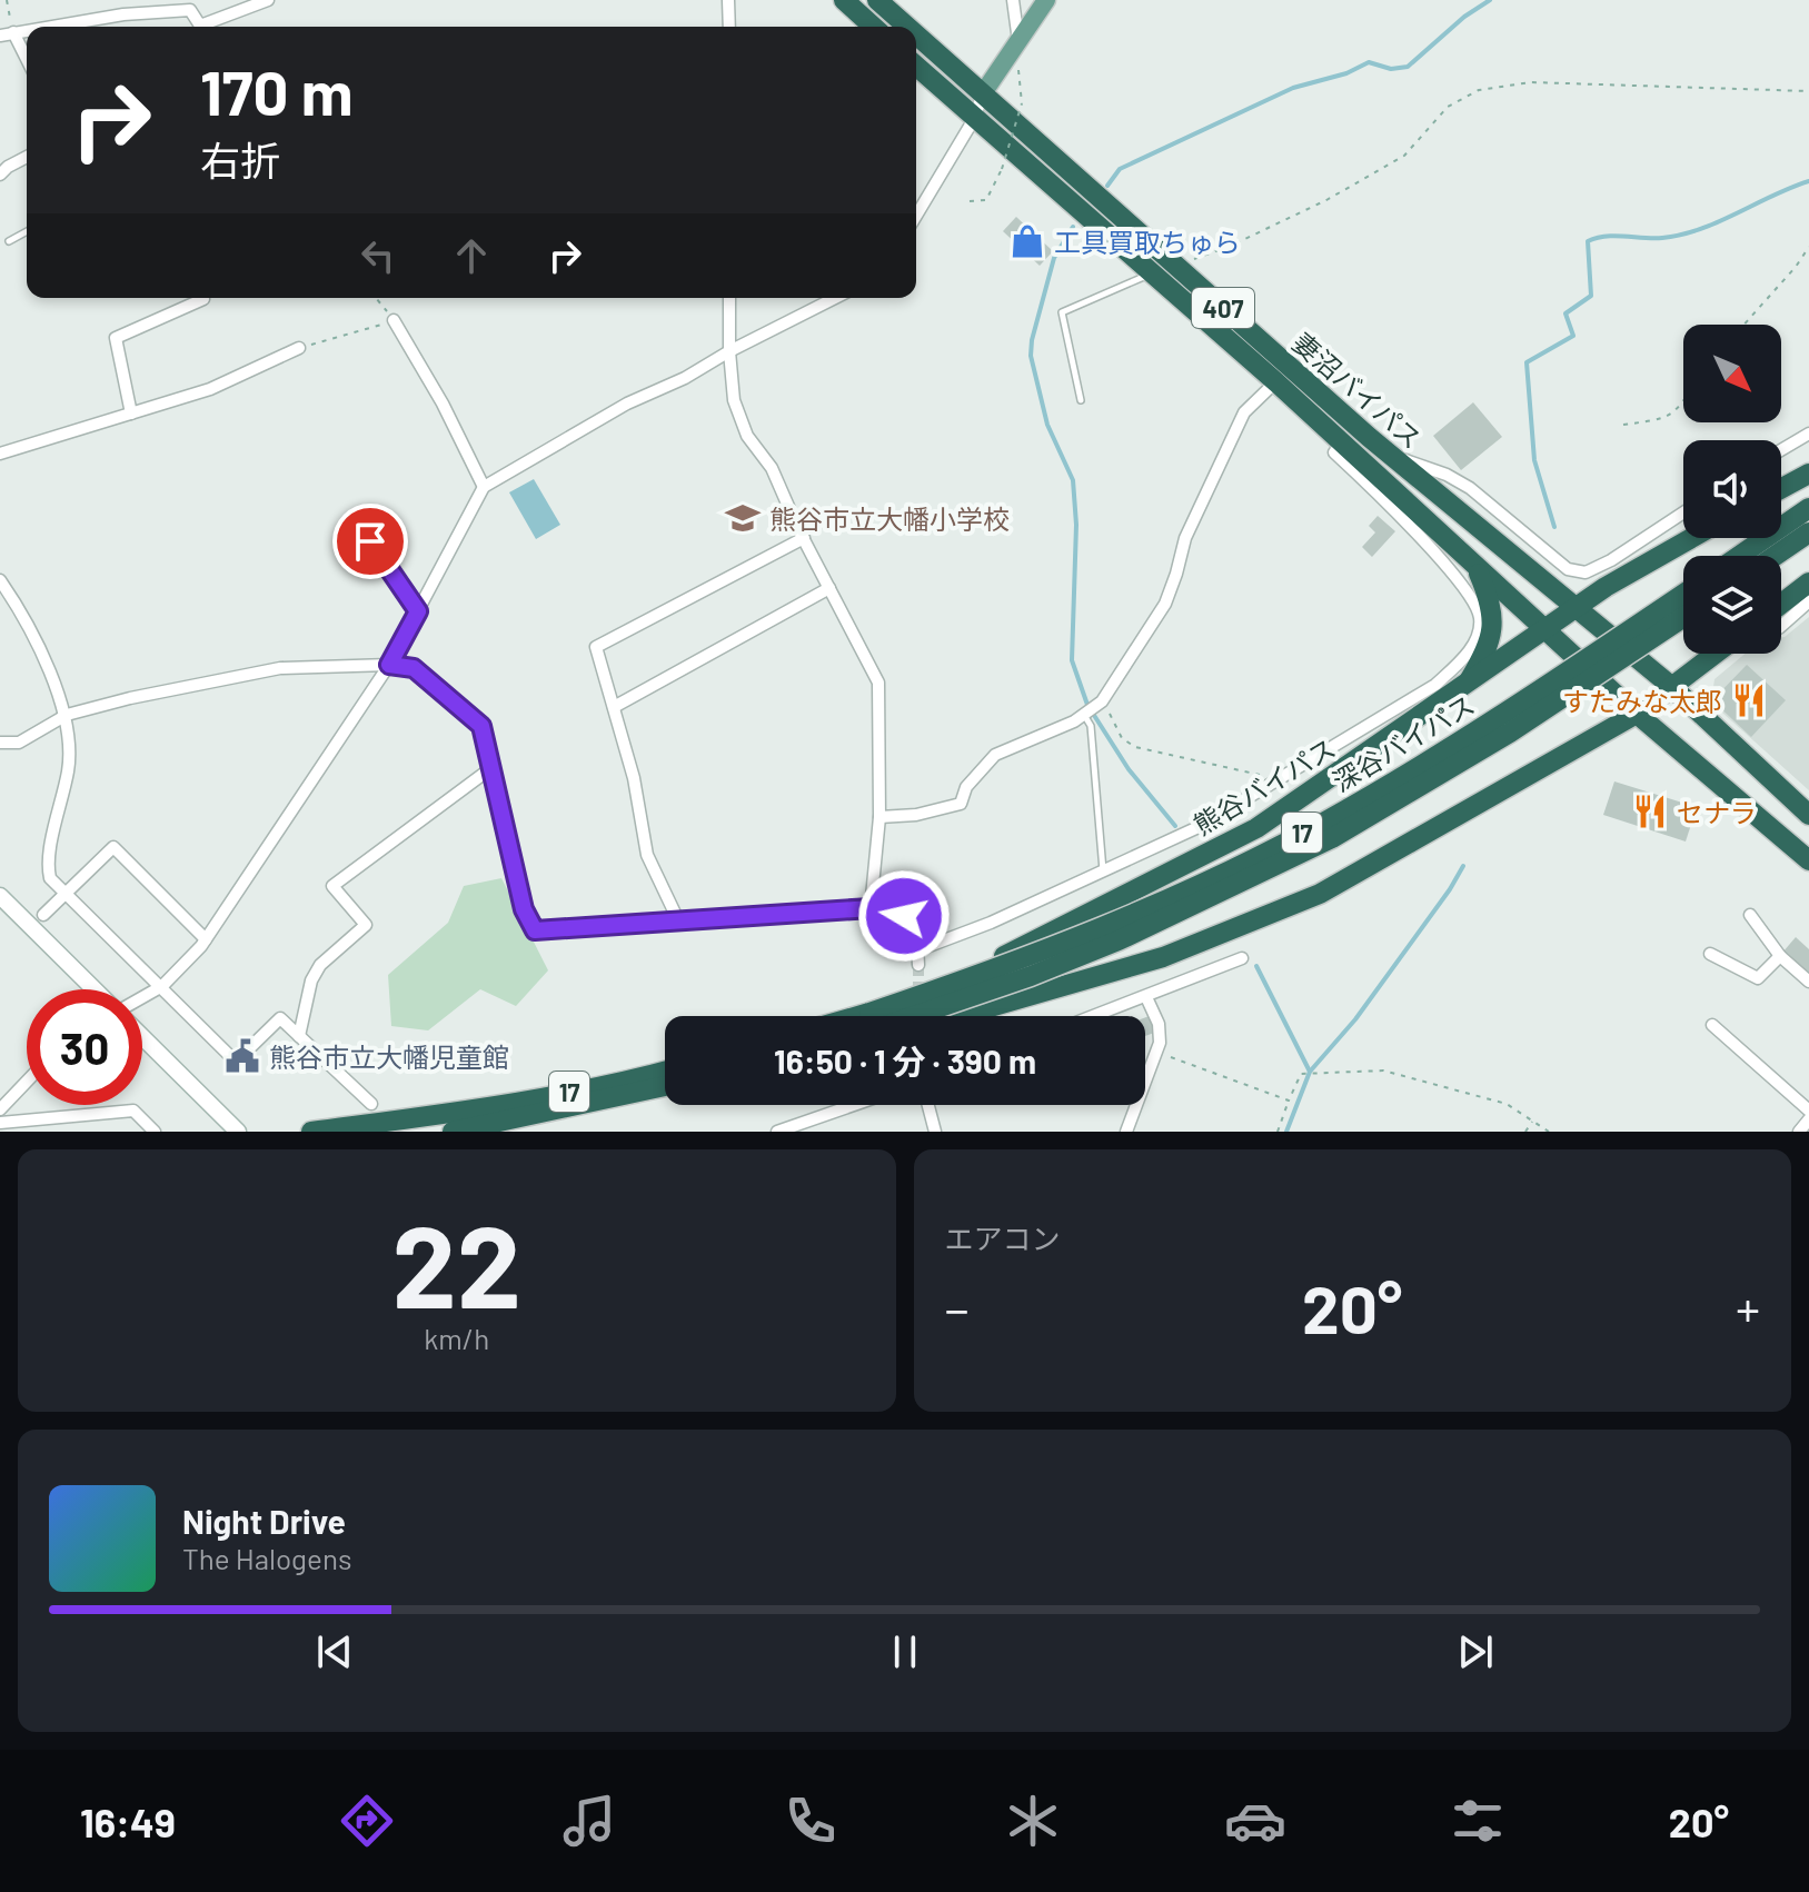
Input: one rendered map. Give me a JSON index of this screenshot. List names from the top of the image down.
{
  "streets": {
    "highway": [
      "407",
      "妻沼バイパス",
      "深谷バイパス",
      "熊谷バイパス",
      "17"
    ]
  },
  "crossings": [
    ["407", "妻沼バイパス"],
    ["407", "熊谷バイパス"],
    ["妻沼バイパス", "熊谷バイパス"],
    ["妻沼バイパス", "17"]
  ],
  "places": {
    "shop": ["工具買取ちゅら"],
    "school or university": ["熊谷市立大幡小学校"],
    "restaurant": ["すたみな太郎", "セナラ"],
    "public building": ["熊谷市立大幡児童館"]
  },
  "north": "bottom right",
  "page": {
    "turn": ["170 m", "右折"],
    "limit": "30",
    "trip": "16:50 · 1 分 · 390 m",
    "tile": [
      ["22", "km/h"],
      "エアコン"
    ],
    "heat": ["−", "20°", "+"],
    "song": ["Night Drive", "The Halogens"],
    "tabs": ["16:49", "20°"]
  }
}
